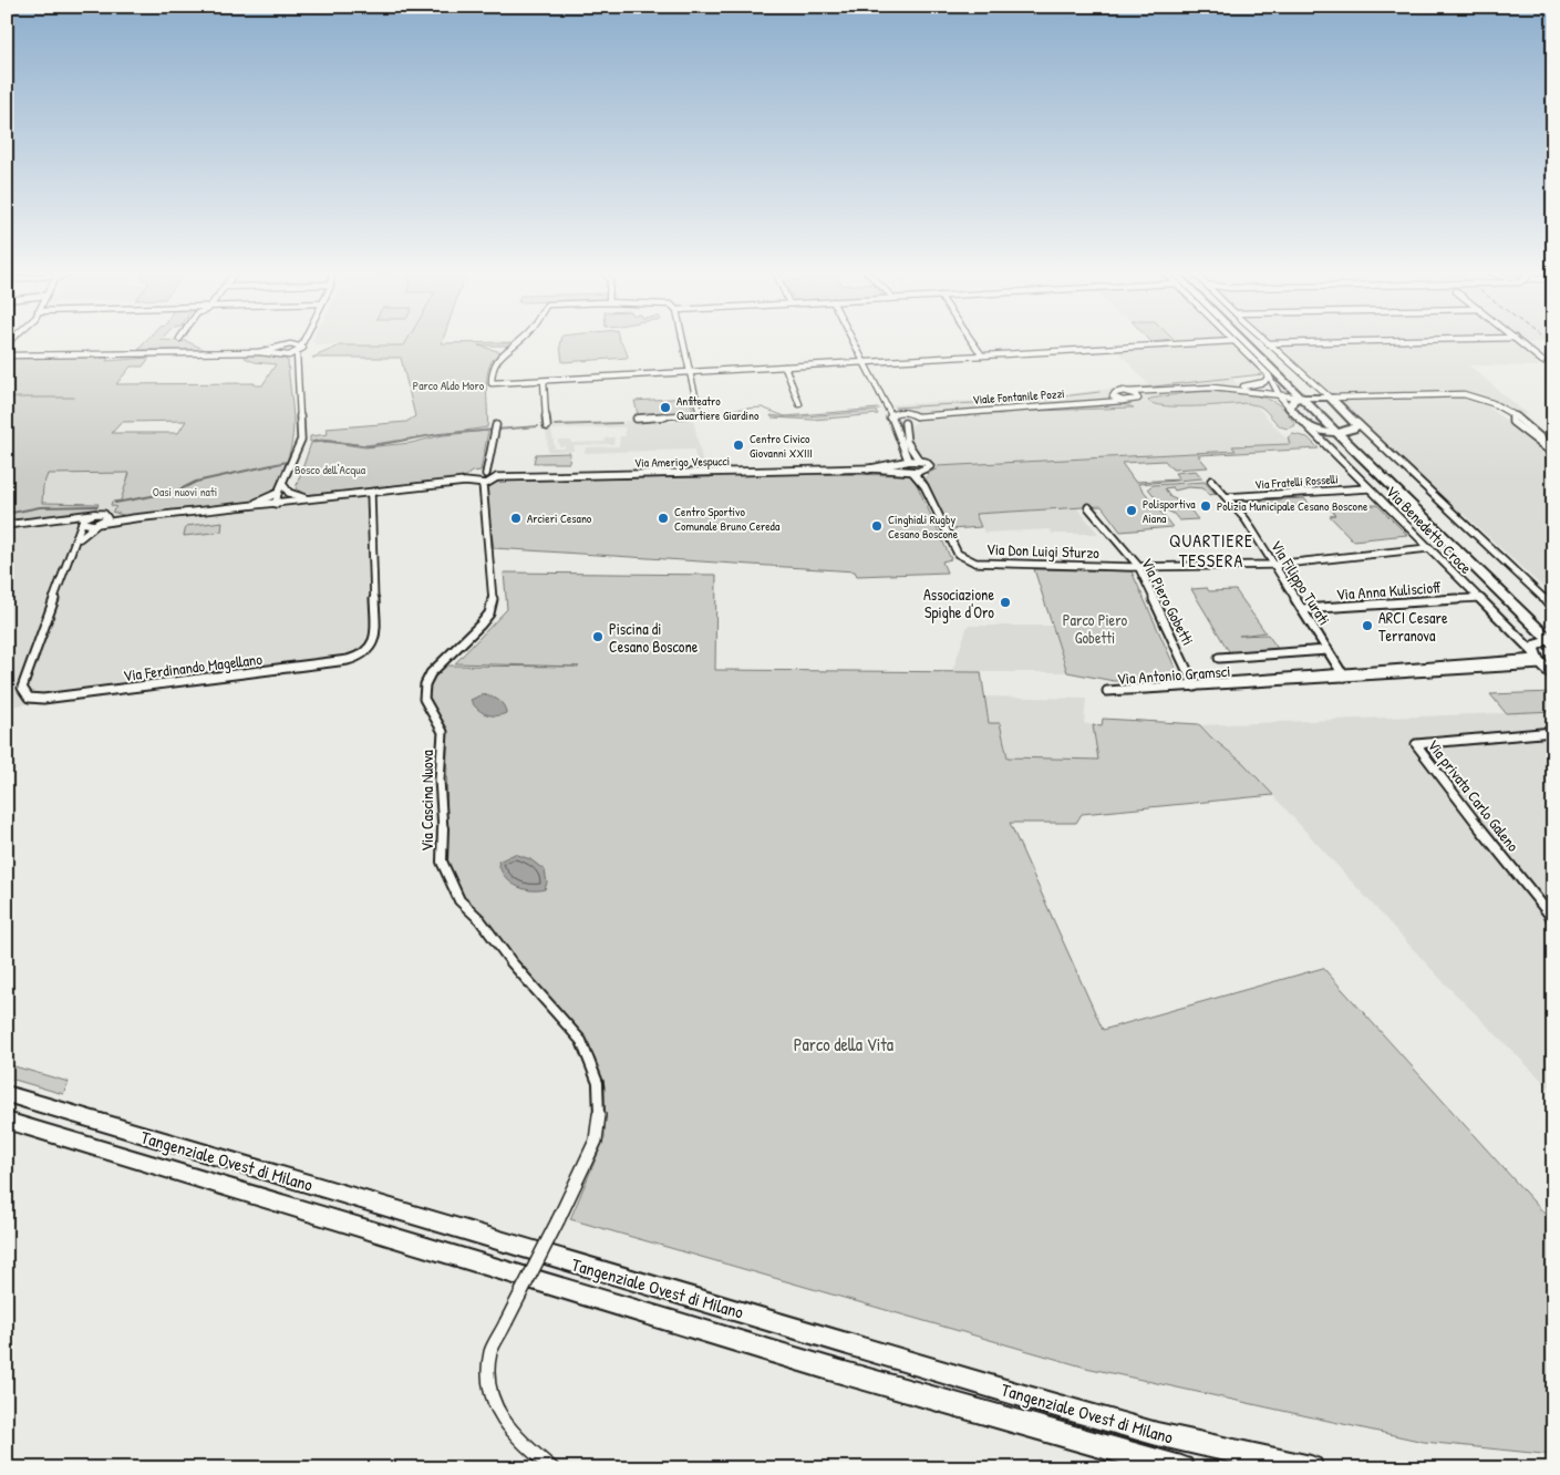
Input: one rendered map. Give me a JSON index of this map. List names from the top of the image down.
{
  "streets": {
    "highway": ["Tangenziale Ovest di Milano"],
    "main road": ["Via Benedetto Croce"],
    "street": [
      "Viale Fontanile Pozzi",
      "Via Amerigo Vespucci",
      "Via Fratelli Rosselli",
      "Via Don Luigi Sturzo",
      "Via Filippo Turati",
      "Via Anna Kuliscioff",
      "Via Piero Gobetti",
      "Via Ferdinando Magellano",
      "Via Antonio Gramsci",
      "Via privata Carlo Galeno",
      "Via Cascina Nuova"
    ]
  },
  "crossings": [
    ["Viale Fontanile Pozzi", "Via Benedetto Croce"],
    ["Via Amerigo Vespucci", "Via Don Luigi Sturzo"],
    ["Via Fratelli Rosselli", "Via Benedetto Croce"],
    ["Via Fratelli Rosselli", "Via Filippo Turati"],
    ["Via Benedetto Croce", "Via Don Luigi Sturzo"],
    ["Via Benedetto Croce", "Via Anna Kuliscioff"],
    ["Via Benedetto Croce", "Via Antonio Gramsci"],
    ["Via Don Luigi Sturzo", "Via Filippo Turati"],
    ["Via Don Luigi Sturzo", "Via Piero Gobetti"],
    ["Via Filippo Turati", "Via Anna Kuliscioff"],
    ["Via Filippo Turati", "Via Antonio Gramsci"],
    ["Via Piero Gobetti", "Via Antonio Gramsci"]
  ],
  "districts": ["QUARTIERE TESSERA"],
  "parks": [
    "Parco Aldo Moro",
    "Bosco dell'Acqua",
    "Oasi nuovi nati",
    "Parco Piero Gobetti",
    "Parco della Vita"
  ],
  "places": [
    "Anfiteatro Quartiere Giardino",
    "Centro Civico Giovanni XXIII",
    "Polizia Municipale Cesano Boscone",
    "Polisportiva Aiana",
    "Arcieri Cesano",
    "Centro Sportivo Comunale Bruno Cereda",
    "Cinghiali Rugby Cesano Boscone",
    "Associazione Spighe d'Oro",
    "ARCI Cesare Terranova",
    "Piscina di Cesano Boscone"
  ]
}
